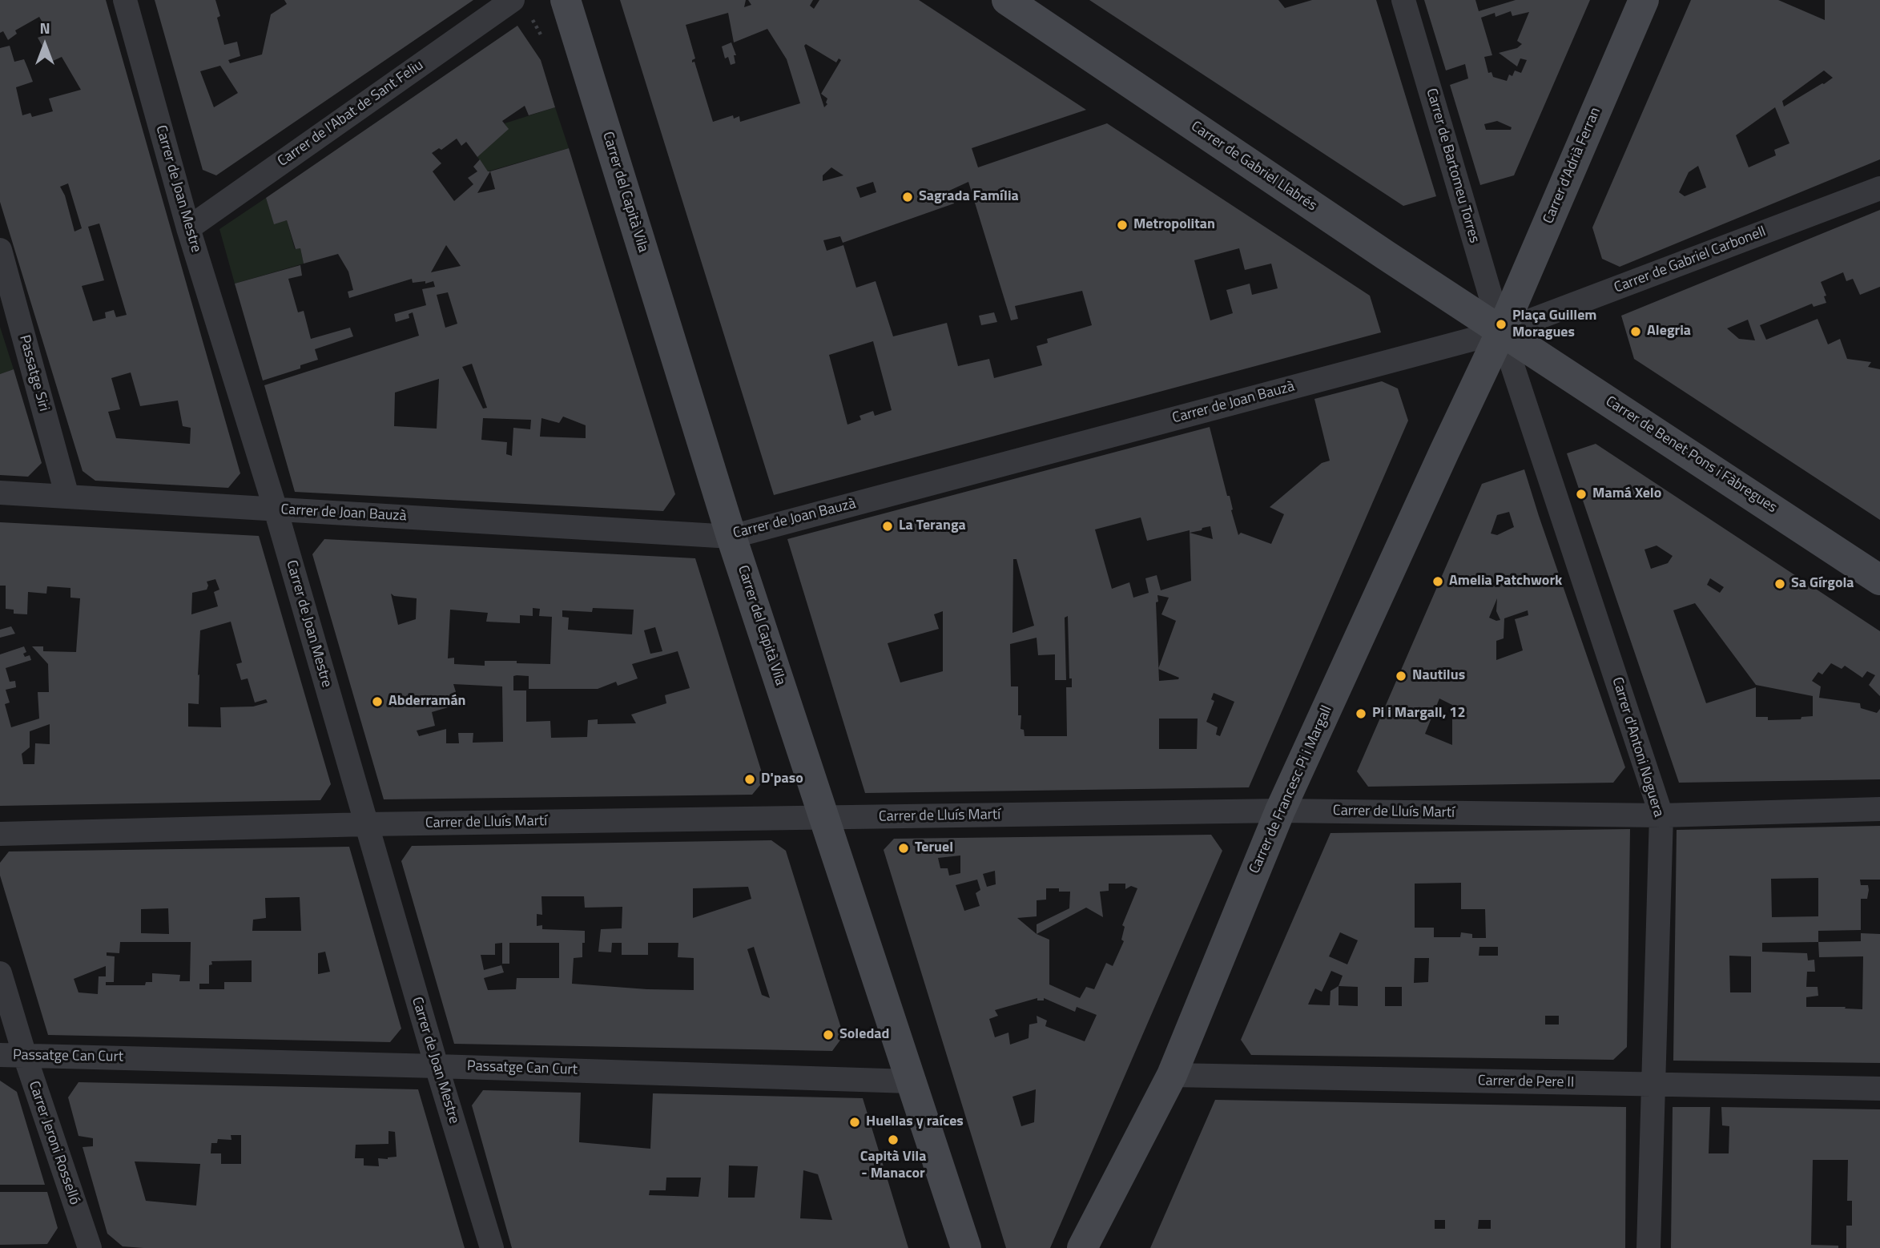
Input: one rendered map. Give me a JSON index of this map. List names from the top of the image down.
{
  "streets": {
    "street": [
      "Carrer de l'Abat de Sant Feliu",
      "Carrer de Bartomeu Torres",
      "Carrer d'Adrià Ferran",
      "Carrer de Gabriel Llabrés",
      "Carrer de Joan Mestre",
      "Carrer del Capità Vila",
      "Carrer de Gabriel Carbonell",
      "Passatge Siri",
      "Carrer de Joan Bauzà",
      "Carrer de Benet Pons i Fàbregues",
      "Carrer d'Antoni Noguera",
      "Carrer de Francesc Pi i Margall",
      "Carrer de Lluís Martí",
      "Passatge Can Curt",
      "Carrer de Pere II",
      "Carrer Jeroni Rosselló"
    ]
  },
  "crossings": [
    ["Carrer de l'Abat de Sant Feliu", "Carrer de Joan Mestre"],
    ["Carrer de Bartomeu Torres", "Carrer d'Adrià Ferran"],
    ["Carrer de Bartomeu Torres", "Carrer de Gabriel Llabrés"],
    ["Carrer de Bartomeu Torres", "Carrer de Gabriel Carbonell"],
    ["Carrer de Bartomeu Torres", "Carrer de Joan Bauzà"],
    ["Carrer de Bartomeu Torres", "Carrer de Benet Pons i Fàbregues"],
    ["Carrer de Bartomeu Torres", "Carrer d'Antoni Noguera"],
    ["Carrer de Bartomeu Torres", "Carrer de Francesc Pi i Margall"],
    ["Carrer d'Adrià Ferran", "Carrer de Gabriel Llabrés"],
    ["Carrer d'Adrià Ferran", "Carrer de Gabriel Carbonell"],
    ["Carrer d'Adrià Ferran", "Carrer de Joan Bauzà"],
    ["Carrer d'Adrià Ferran", "Carrer de Benet Pons i Fàbregues"],
    ["Carrer d'Adrià Ferran", "Carrer d'Antoni Noguera"],
    ["Carrer d'Adrià Ferran", "Carrer de Francesc Pi i Margall"],
    ["Carrer de Gabriel Llabrés", "Carrer de Gabriel Carbonell"],
    ["Carrer de Gabriel Llabrés", "Carrer de Joan Bauzà"],
    ["Carrer de Gabriel Llabrés", "Carrer de Benet Pons i Fàbregues"],
    ["Carrer de Gabriel Llabrés", "Carrer d'Antoni Noguera"],
    ["Carrer de Gabriel Llabrés", "Carrer de Francesc Pi i Margall"],
    ["Carrer de Joan Mestre", "Carrer de Joan Bauzà"],
    ["Carrer de Joan Mestre", "Carrer de Lluís Martí"],
    ["Carrer de Joan Mestre", "Passatge Can Curt"],
    ["Carrer del Capità Vila", "Carrer de Joan Bauzà"],
    ["Carrer del Capità Vila", "Carrer de Lluís Martí"],
    ["Carrer del Capità Vila", "Passatge Can Curt"],
    ["Carrer de Gabriel Carbonell", "Carrer de Joan Bauzà"],
    ["Carrer de Gabriel Carbonell", "Carrer de Benet Pons i Fàbregues"],
    ["Carrer de Gabriel Carbonell", "Carrer d'Antoni Noguera"],
    ["Carrer de Gabriel Carbonell", "Carrer de Francesc Pi i Margall"],
    ["Passatge Siri", "Carrer de Joan Bauzà"],
    ["Carrer de Joan Bauzà", "Carrer de Benet Pons i Fàbregues"],
    ["Carrer de Joan Bauzà", "Carrer d'Antoni Noguera"],
    ["Carrer de Joan Bauzà", "Carrer de Francesc Pi i Margall"],
    ["Carrer de Benet Pons i Fàbregues", "Carrer d'Antoni Noguera"],
    ["Carrer de Benet Pons i Fàbregues", "Carrer de Francesc Pi i Margall"],
    ["Carrer d'Antoni Noguera", "Carrer de Francesc Pi i Margall"],
    ["Carrer d'Antoni Noguera", "Carrer de Lluís Martí"],
    ["Carrer d'Antoni Noguera", "Carrer de Pere II"],
    ["Carrer de Francesc Pi i Margall", "Carrer de Lluís Martí"],
    ["Carrer de Francesc Pi i Margall", "Carrer de Pere II"],
    ["Passatge Can Curt", "Carrer Jeroni Rosselló"]
  ],
  "places": [
    "Sagrada Família",
    "Metropolitan",
    "Plaça Guillem Moragues",
    "Alegria",
    "Mamá Xelo",
    "La Teranga",
    "Amelia Patchwork",
    "Sa Gírgola",
    "Nautilus",
    "Abderramán",
    "Pi i Margall, 12",
    "D'paso",
    "Teruel",
    "Soledad",
    "Huellas y raíces",
    "Capità Vila - Manacor"
  ],
  "north": "top"
}
